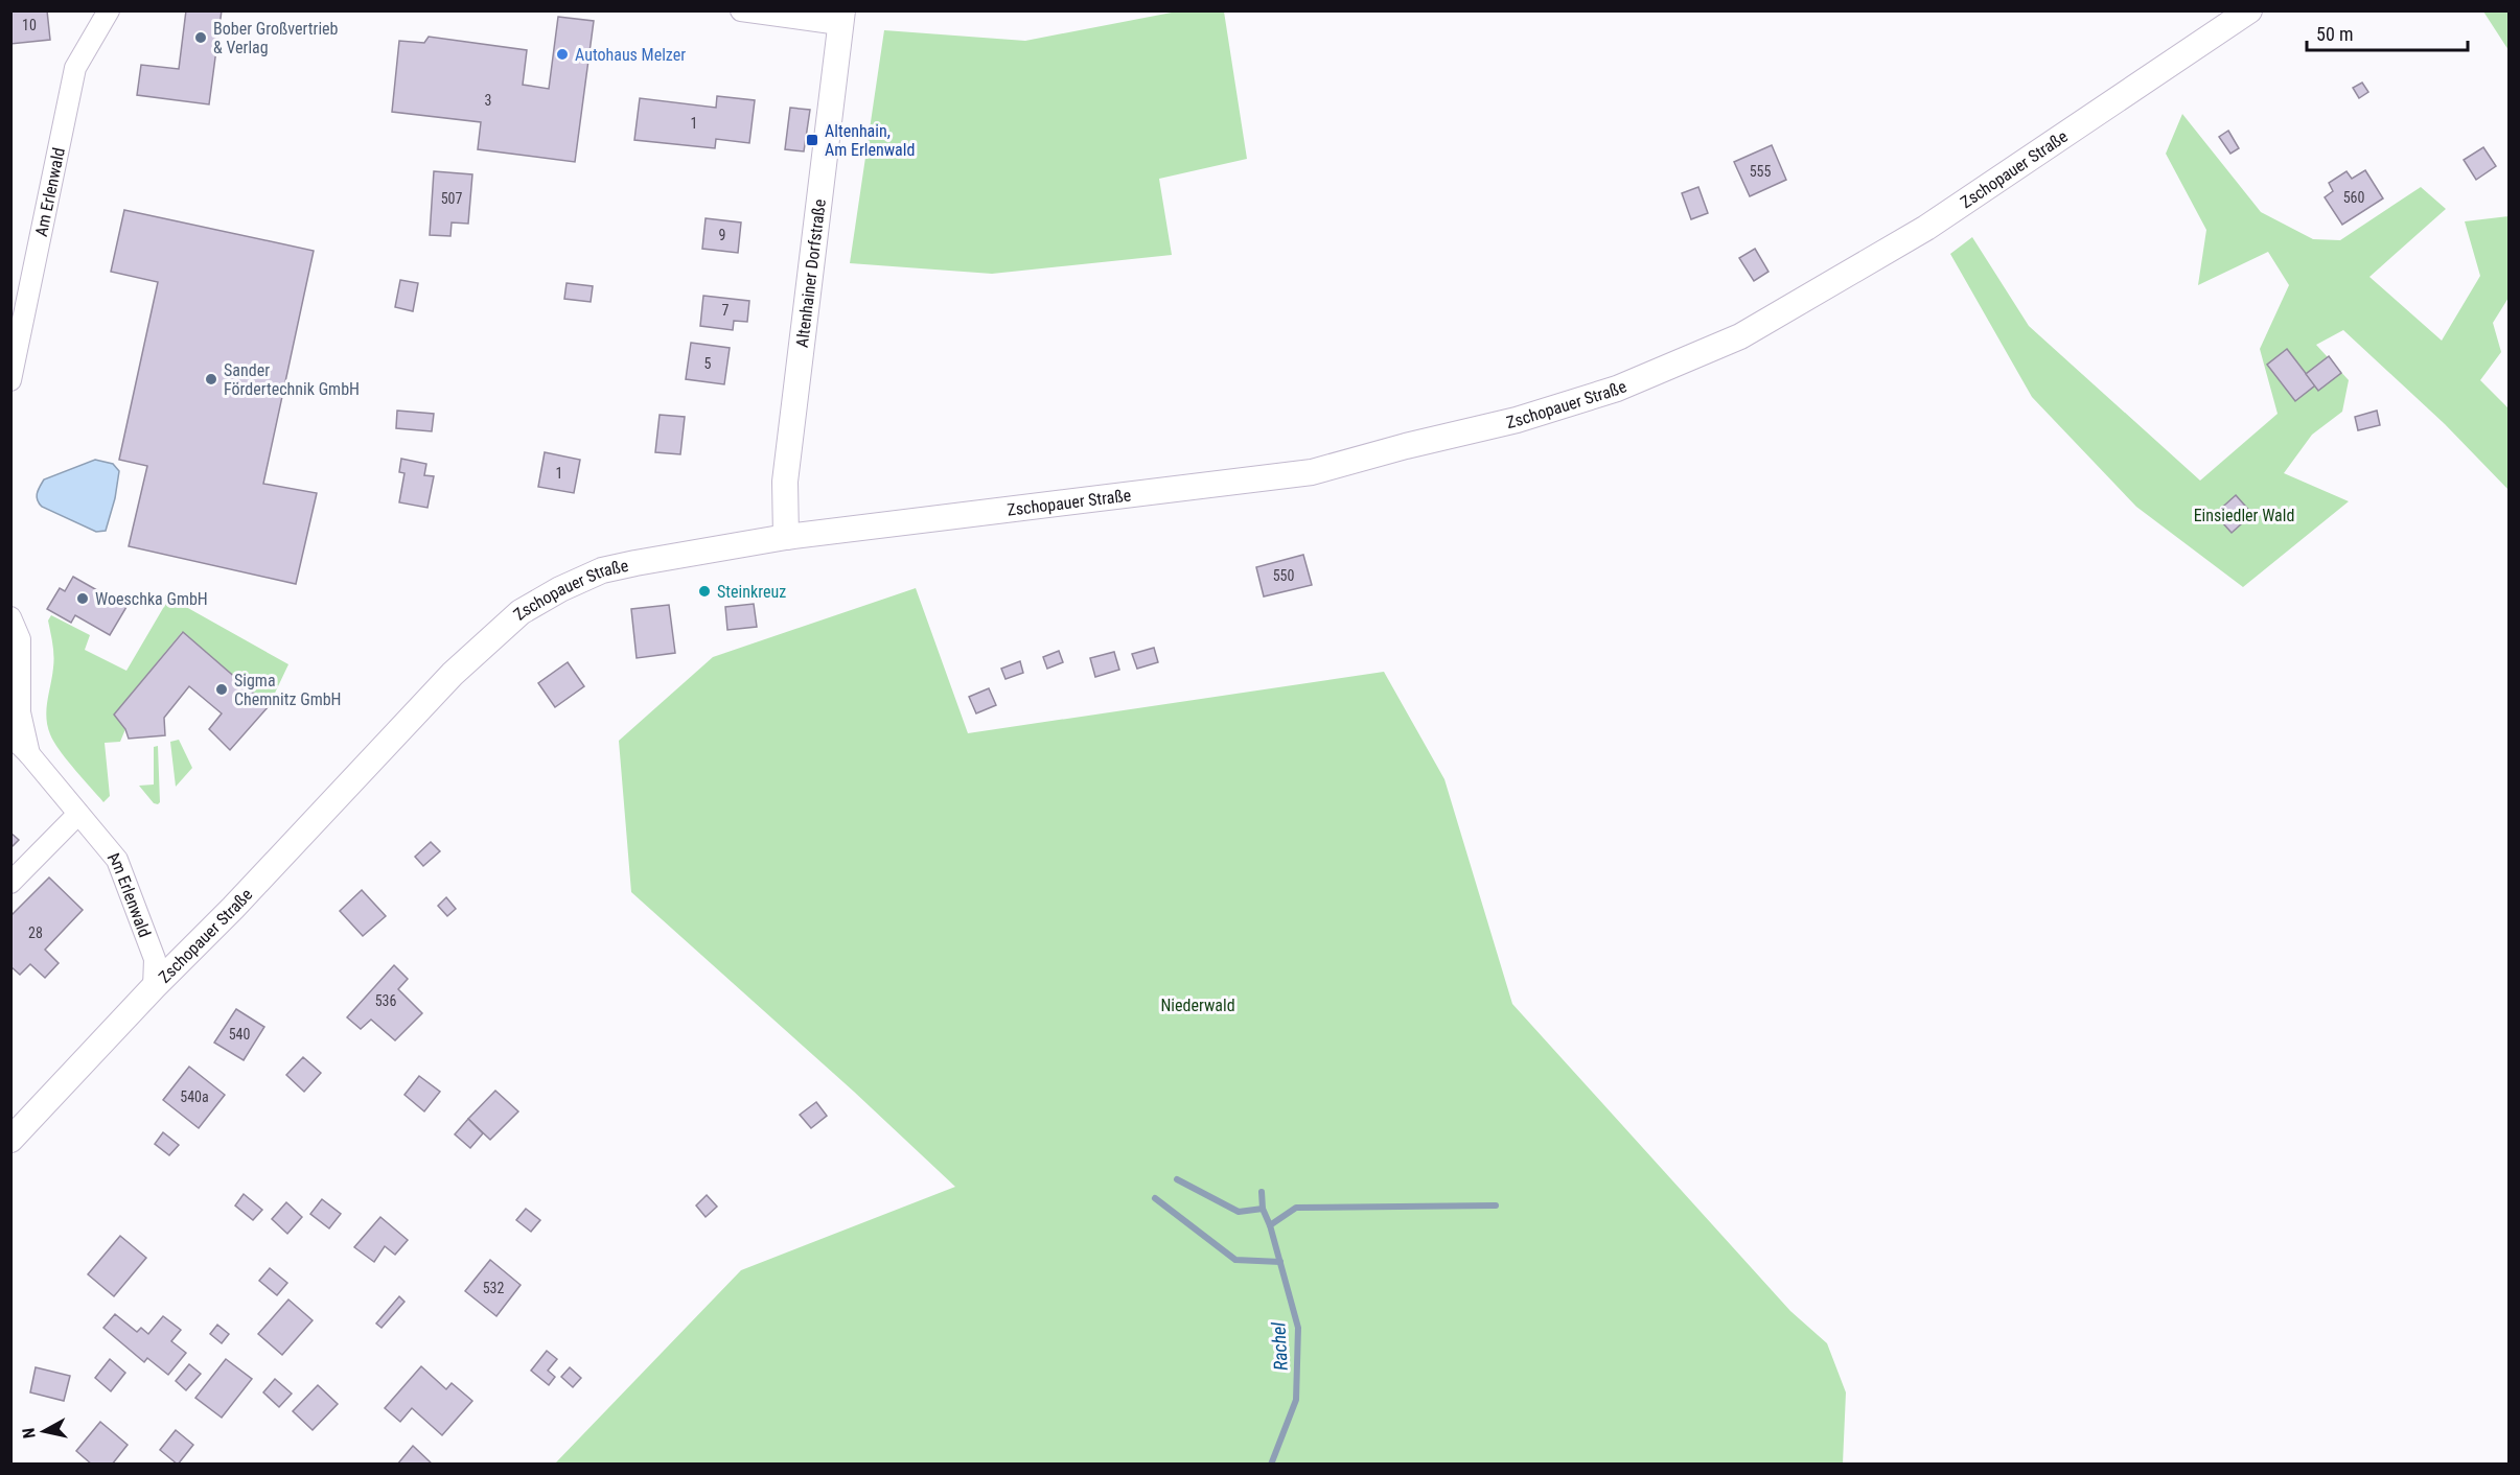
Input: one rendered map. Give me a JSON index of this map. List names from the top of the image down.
{
  "streets": {
    "street": ["Zschopauer Straße", "Am Erlenwald", "Altenhainer Dorfstraße"]
  },
  "crossings": [
    ["Zschopauer Straße", "Am Erlenwald"],
    ["Zschopauer Straße", "Altenhainer Dorfstraße"]
  ],
  "water": ["Rachel"],
  "parks": ["Einsiedler Wald", "Niederwald"],
  "places": {
    "other": [
      "Bober Großvertrieb & Verlag",
      "Autohaus Melzer",
      "Sander Fördertechnik GmbH",
      "Steinkreuz",
      "Woeschka GmbH",
      "Sigma Chemnitz GmbH"
    ],
    "transit": ["Altenhain, Am Erlenwald"]
  },
  "house_numbers": [
    "10",
    "3",
    "1",
    "555",
    "560",
    "507",
    "9",
    "7",
    "5",
    "1",
    "550",
    "28",
    "536",
    "540",
    "540a",
    "532"
  ],
  "scale_bar": "50 m",
  "north": "left"
}
